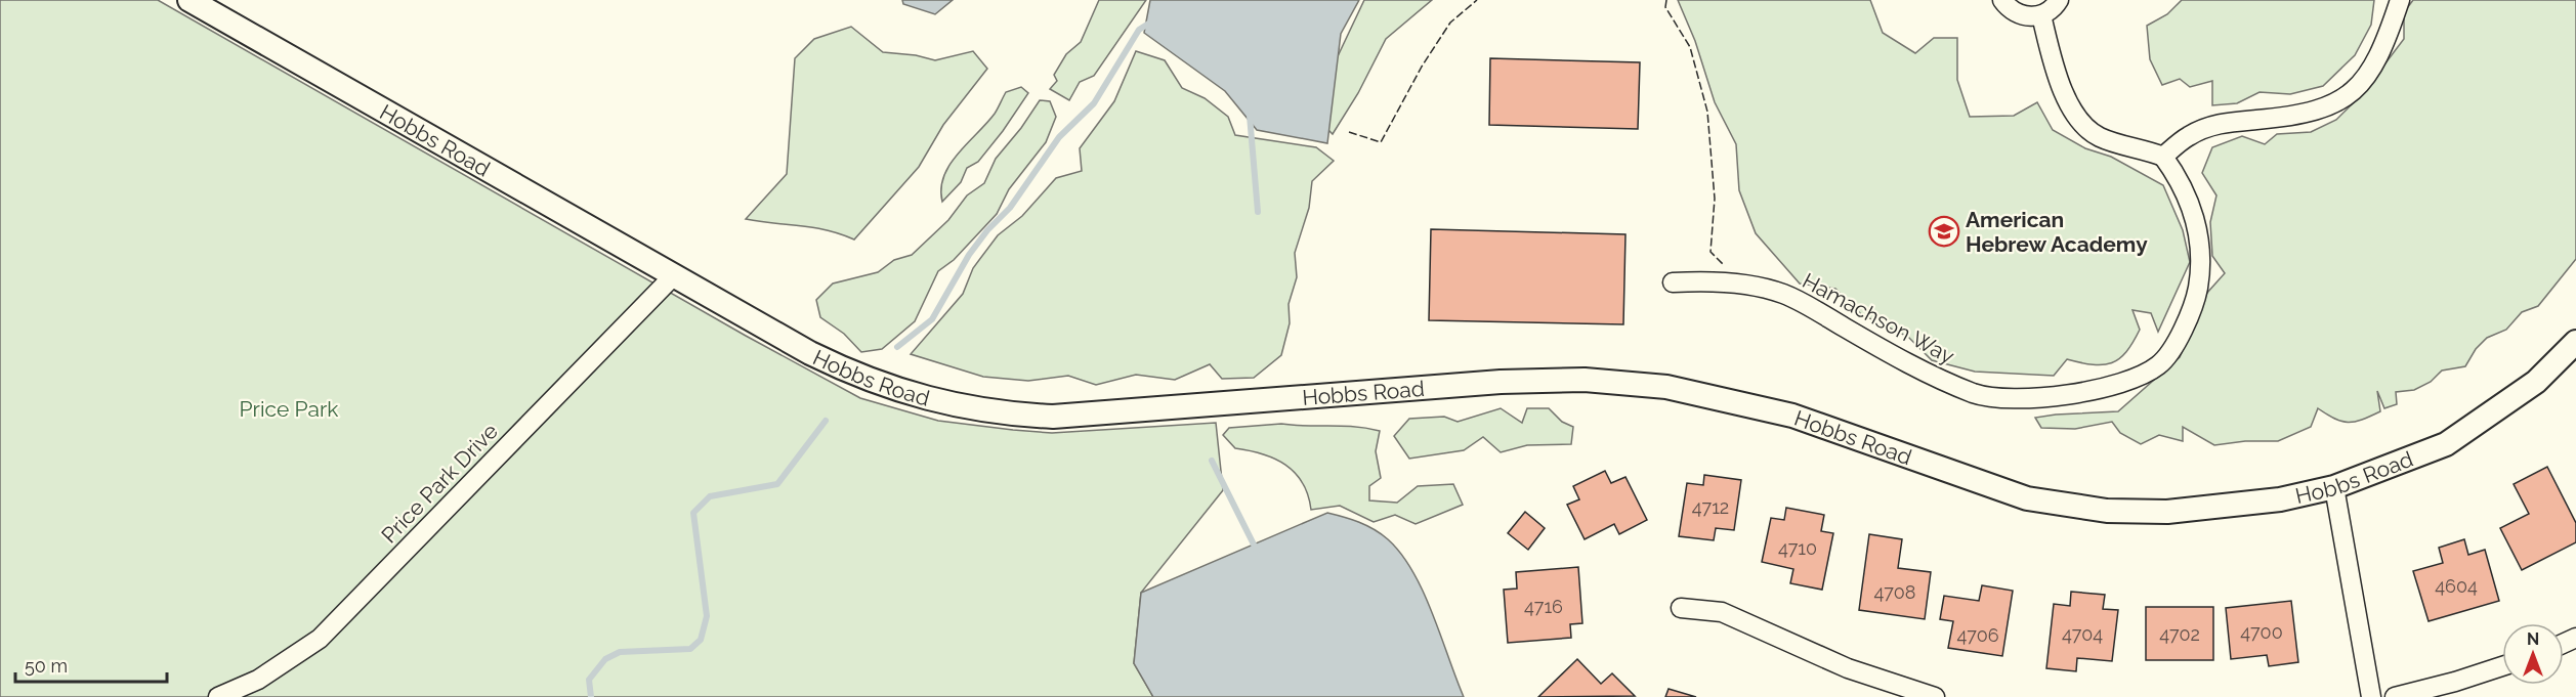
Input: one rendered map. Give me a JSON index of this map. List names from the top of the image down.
{
  "streets": {
    "street": ["Hobbs Road", "Hamachson Way", "Price Park Drive"]
  },
  "crossings": [
    ["Hobbs Road", "Price Park Drive"]
  ],
  "parks": ["Price Park"],
  "places": {
    "school or university": ["American Hebrew Academy"]
  },
  "house_numbers": [
    "4712",
    "4710",
    "4604",
    "4708",
    "4716",
    "4700",
    "4704",
    "4702",
    "4706"
  ],
  "scale_bar": "50 m",
  "north": "top"
}
